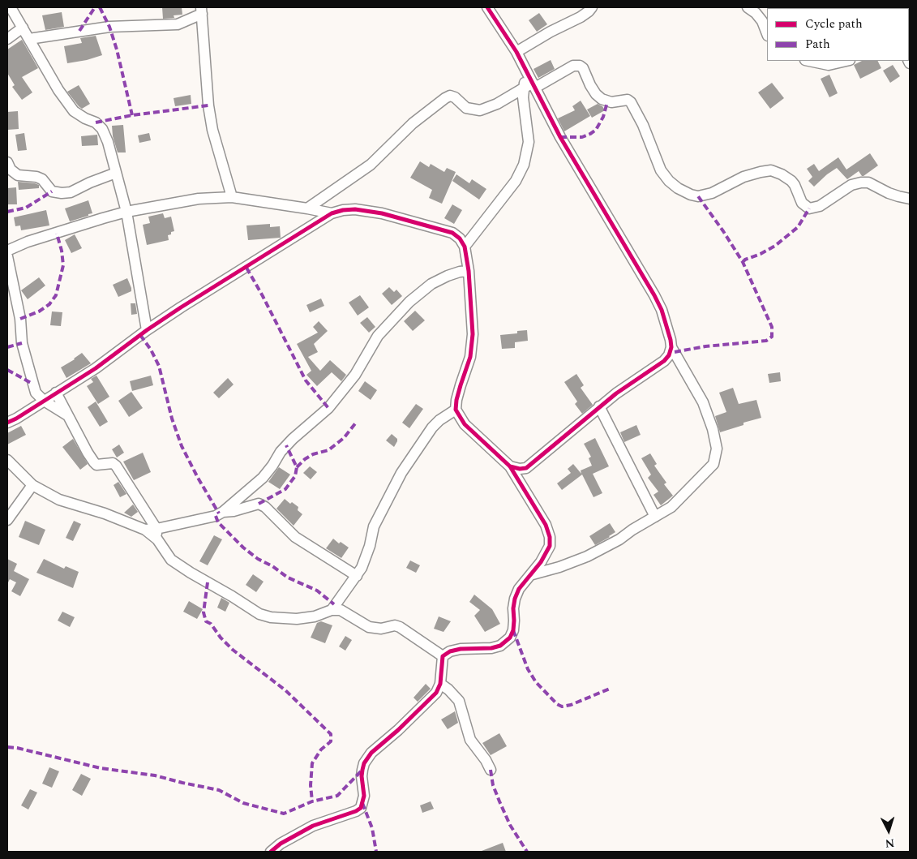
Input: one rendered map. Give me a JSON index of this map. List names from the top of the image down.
{
  "legend": ["Cycle path", "Path"],
  "north": "bottom"
}
